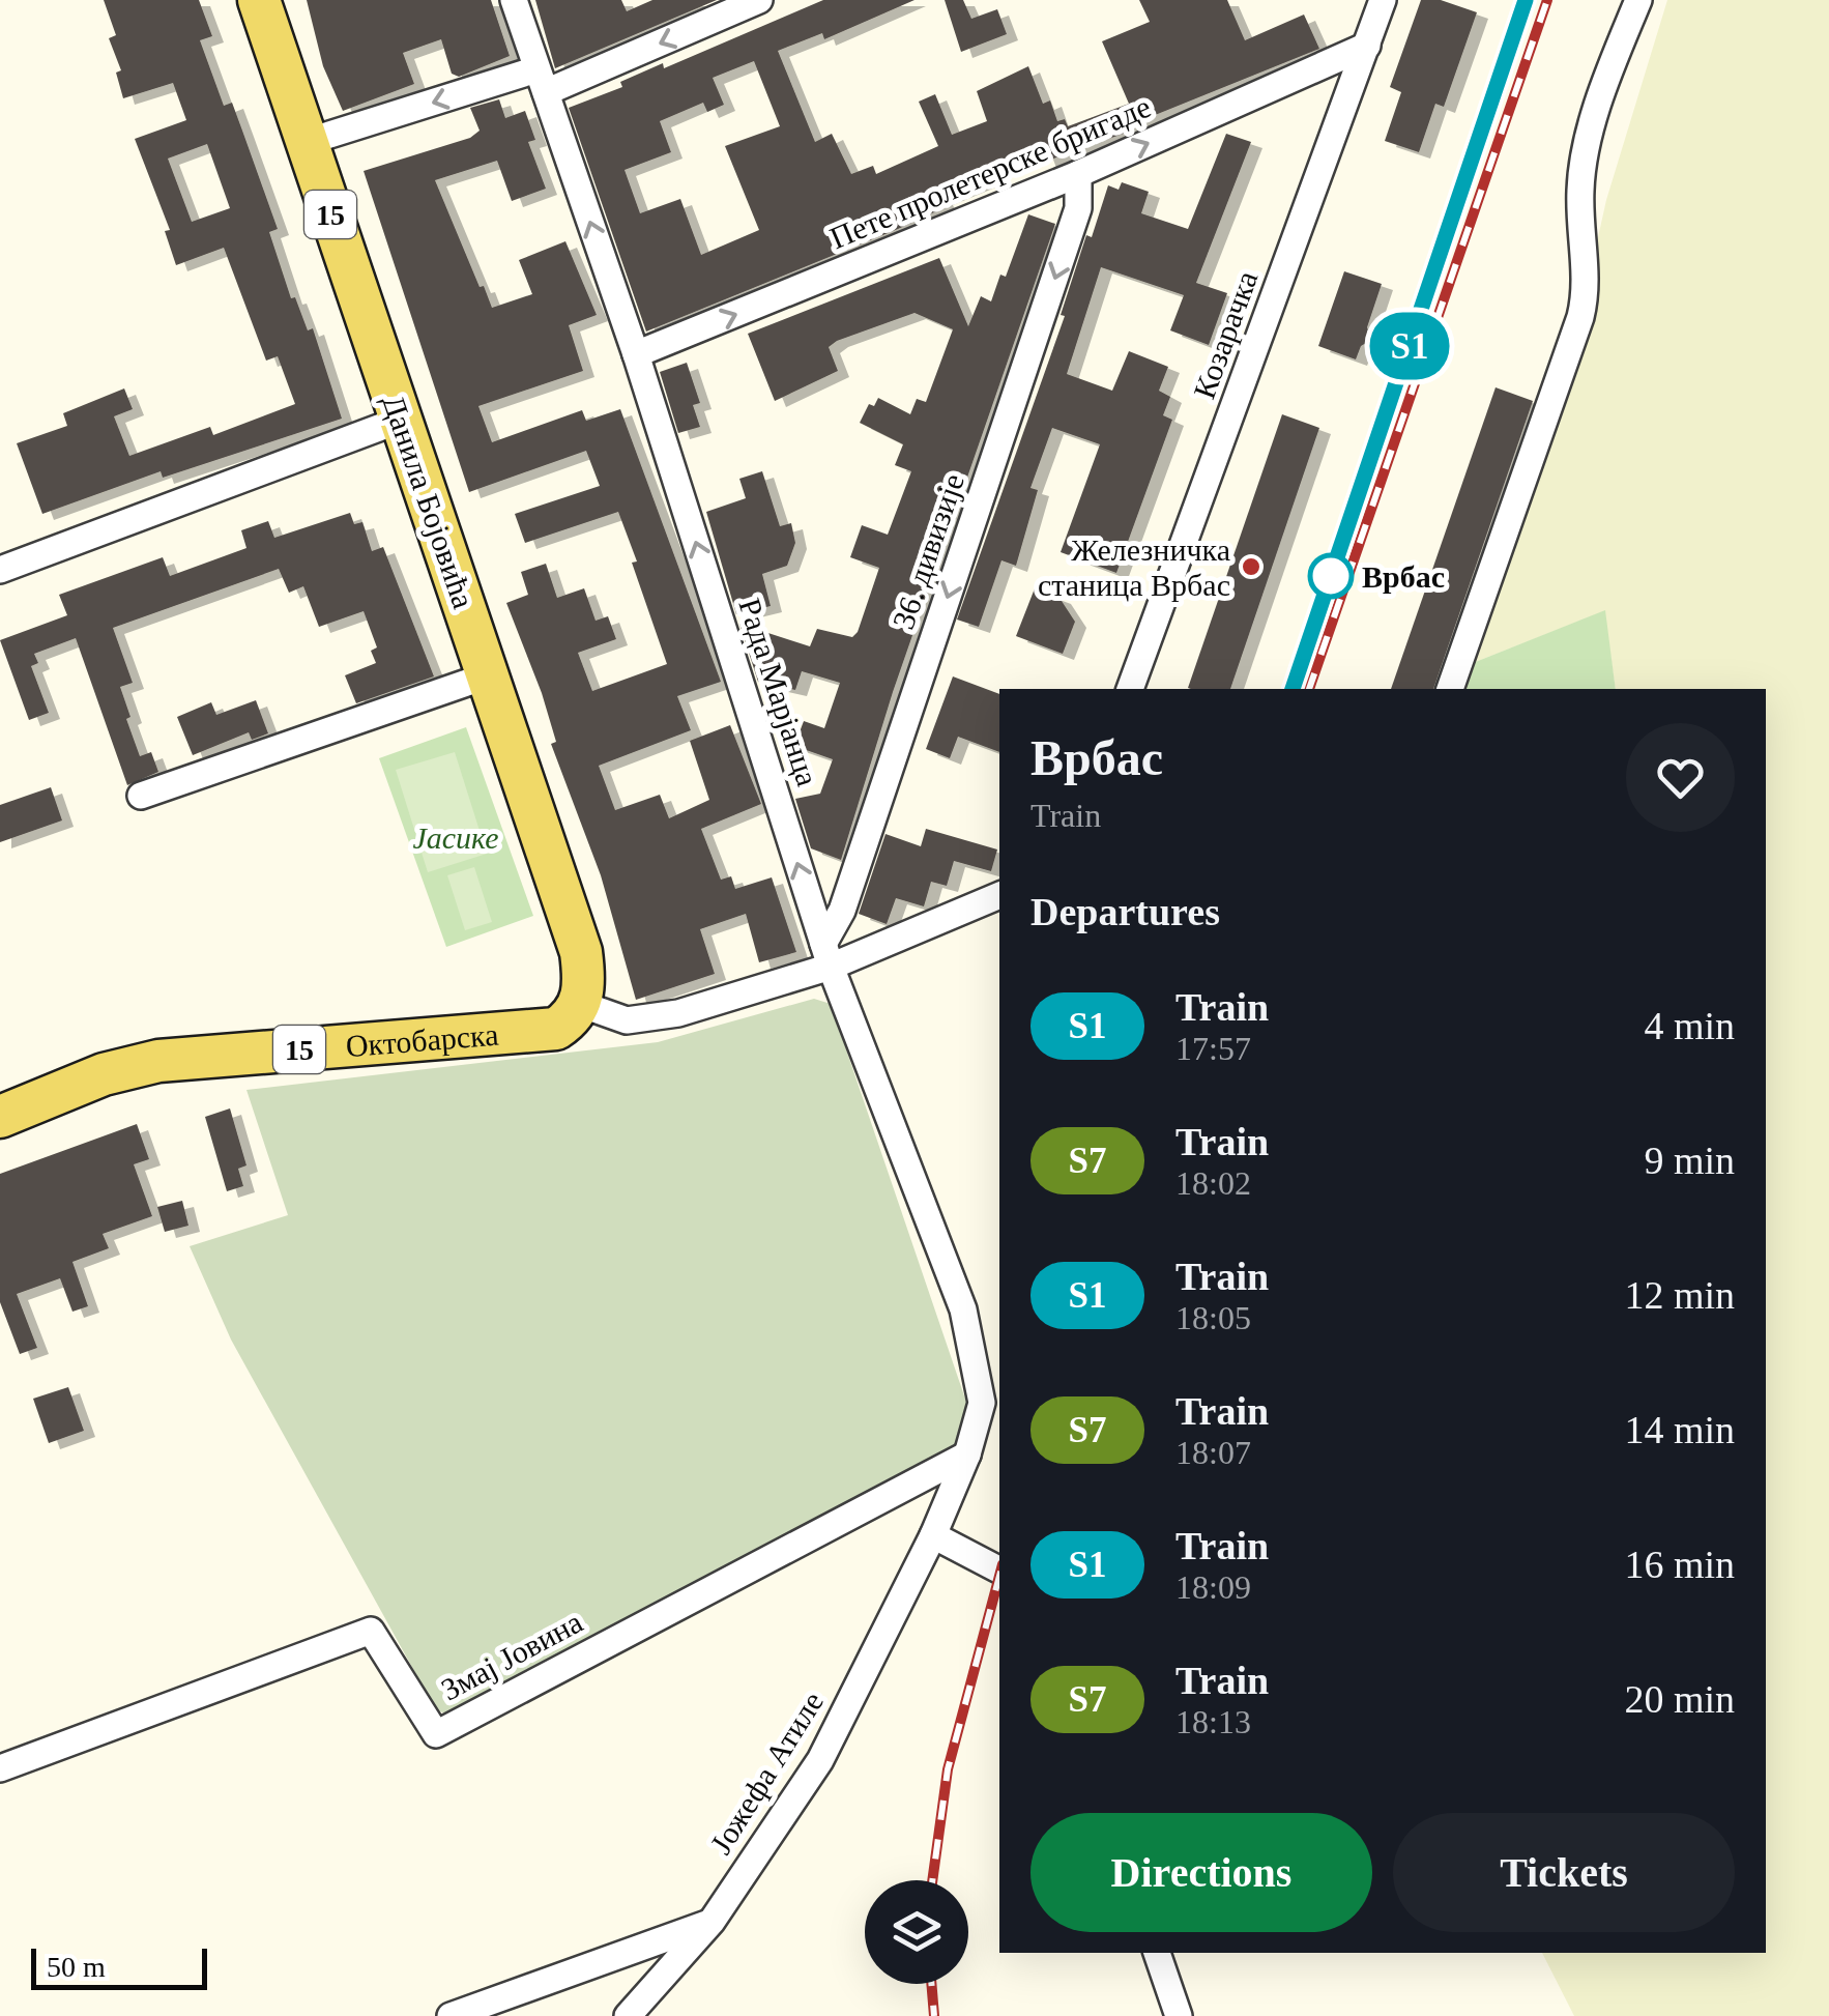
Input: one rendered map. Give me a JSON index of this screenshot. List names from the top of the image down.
{
  "streets": {
    "main road": ["15", "Данила Бојовића", "Октобарска"],
    "street": [
      "Пете пролетерске бригаде",
      "Козарачка",
      "36. дивизије",
      "Рада Марјанца",
      "Змај Јовина",
      "Јожефа Атиле"
    ]
  },
  "crossings": [
    ["Пете пролетерске бригаде", "Козарачка"],
    ["Пете пролетерске бригаде", "36. дивизије"],
    ["Пете пролетерске бригаде", "Рада Марјанца"],
    ["Данила Бојовића", "Октобарска"],
    ["36. дивизије", "Рада Марјанца"],
    ["Рада Марјанца", "Јожефа Атиле"],
    ["Змај Јовина", "Јожефа Атиле"]
  ],
  "one_way": ["Пете пролетерске бригаде", "36. дивизије", "Рада Марјанца"],
  "parks": ["Јасике"],
  "places": ["Железничка станица Врбас", "Врбас"],
  "scale_bar": "50 m",
  "page": {
    "on_map": "S1",
    "heading": [
      ["Врбас", "Train"],
      "Departures"
    ],
    "list": [
      {
        "mark": "S1",
        "name": "Train",
        "note": "17:57",
        "value": "4 min"
      },
      {
        "mark": "S7",
        "name": "Train",
        "note": "18:02",
        "value": "9 min"
      },
      {
        "mark": "S1",
        "name": "Train",
        "note": "18:05",
        "value": "12 min"
      },
      {
        "mark": "S7",
        "name": "Train",
        "note": "18:07",
        "value": "14 min"
      },
      {
        "mark": "S1",
        "name": "Train",
        "note": "18:09",
        "value": "16 min"
      },
      {
        "mark": "S7",
        "name": "Train",
        "note": "18:13",
        "value": "20 min"
      }
    ],
    "buttons": ["Directions", "Tickets"],
    "scale": "50 m"
  }
}
